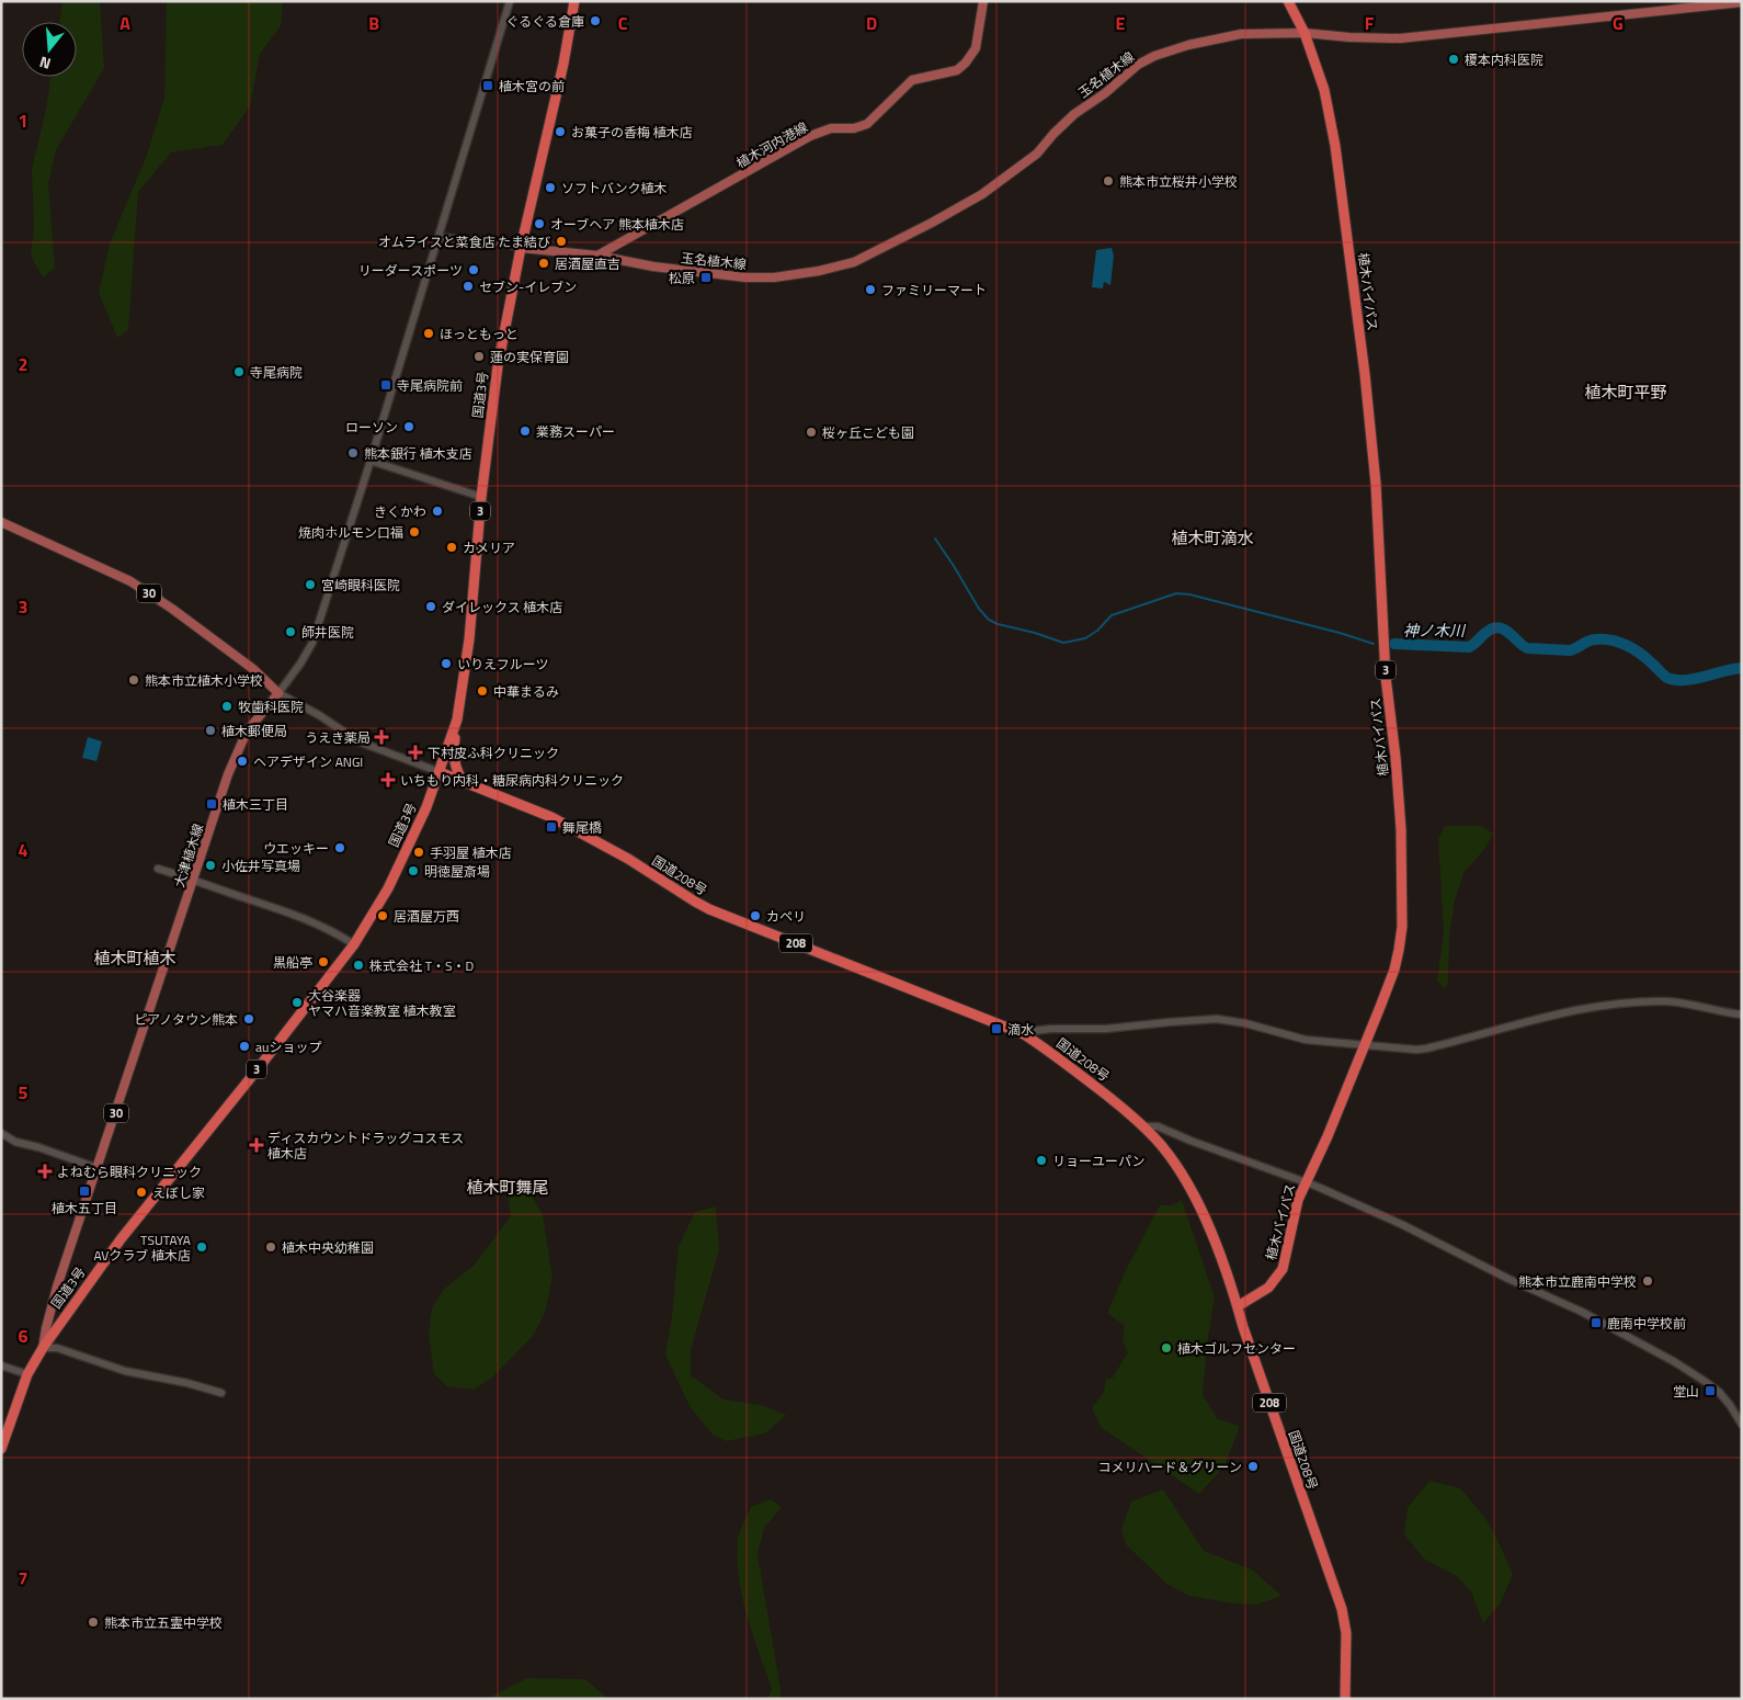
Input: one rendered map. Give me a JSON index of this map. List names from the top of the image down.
{
  "streets": {
    "highway": [
      "植木バイパス",
      "国道3号",
      "3",
      "国道208号",
      "208"
    ],
    "main road": [
      "玉名植木線",
      "植木河内港線",
      "30",
      "大津植木線"
    ]
  },
  "crossings": [
    ["玉名植木線", "植木河内港線"],
    ["玉名植木線", "植木バイパス"],
    ["植木バイパス", "国道208号"],
    ["国道3号", "大津植木線"],
    ["国道3号", "国道208号"],
    ["30", "大津植木線"]
  ],
  "districts": [
    "植木町平野",
    "植木町滴水",
    "植木町植木",
    "植木町舞尾"
  ],
  "water": ["神ノ木川"],
  "places": {
    "other": [
      "ぐるぐる倉庫",
      "榎本内科医院",
      "お菓子の香梅 植木店",
      "熊本市立桜井小学校",
      "ソフトバンク植木",
      "オーブヘア 熊本植木店",
      "オムライスと菜食店 たま結び",
      "居酒屋直吉",
      "リーダースポーツ",
      "セブン-イレブン",
      "ファミリーマート",
      "ほっともっと",
      "蓮の実保育園",
      "寺尾病院",
      "ローソン",
      "業務スーパー",
      "桜ヶ丘こども園",
      "熊本銀行 植木支店",
      "きくかわ",
      "焼肉ホルモン口福",
      "カメリア",
      "宮崎眼科医院",
      "ダイレックス 植木店",
      "師井医院",
      "いりえフルーツ",
      "熊本市立植木小学校",
      "中華まるみ",
      "牧歯科医院",
      "植木郵便局",
      "ヘアデザイン ANGI",
      "ウエッキー",
      "手羽屋 植木店",
      "小佐井写真場",
      "明徳屋斎場",
      "居酒屋万西",
      "カペリ",
      "黒船亭",
      "株式会社 T・S・D",
      "大谷楽器 ヤマハ音楽教室 植木教室",
      "ピアノタウン熊本",
      "auショップ",
      "リョーユーパン",
      "えぼし家",
      "TSUTAYA AVクラブ 植木店",
      "植木中央幼稚園",
      "熊本市立鹿南中学校",
      "植木ゴルフセンター",
      "コメリハード＆グリーン",
      "熊本市立五霊中学校"
    ],
    "transit": [
      "植木宮の前",
      "松原",
      "寺尾病院前",
      "植木三丁目",
      "舞尾橋",
      "滴水",
      "植木五丁目",
      "鹿南中学校前",
      "堂山"
    ],
    "health": [
      "うえき薬局",
      "下村皮ふ科クリニック",
      "いちもり内科・糖尿病内科クリニック",
      "ディスカウントドラッグコスモス 植木店",
      "よねむら眼科クリニック"
    ]
  },
  "north": "bottom",
  "grid": {
    "columns": [
      "A",
      "B",
      "C",
      "D",
      "E",
      "F",
      "G"
    ],
    "rows": [
      "1",
      "2",
      "3",
      "4",
      "5",
      "6",
      "7"
    ]
  }
}
